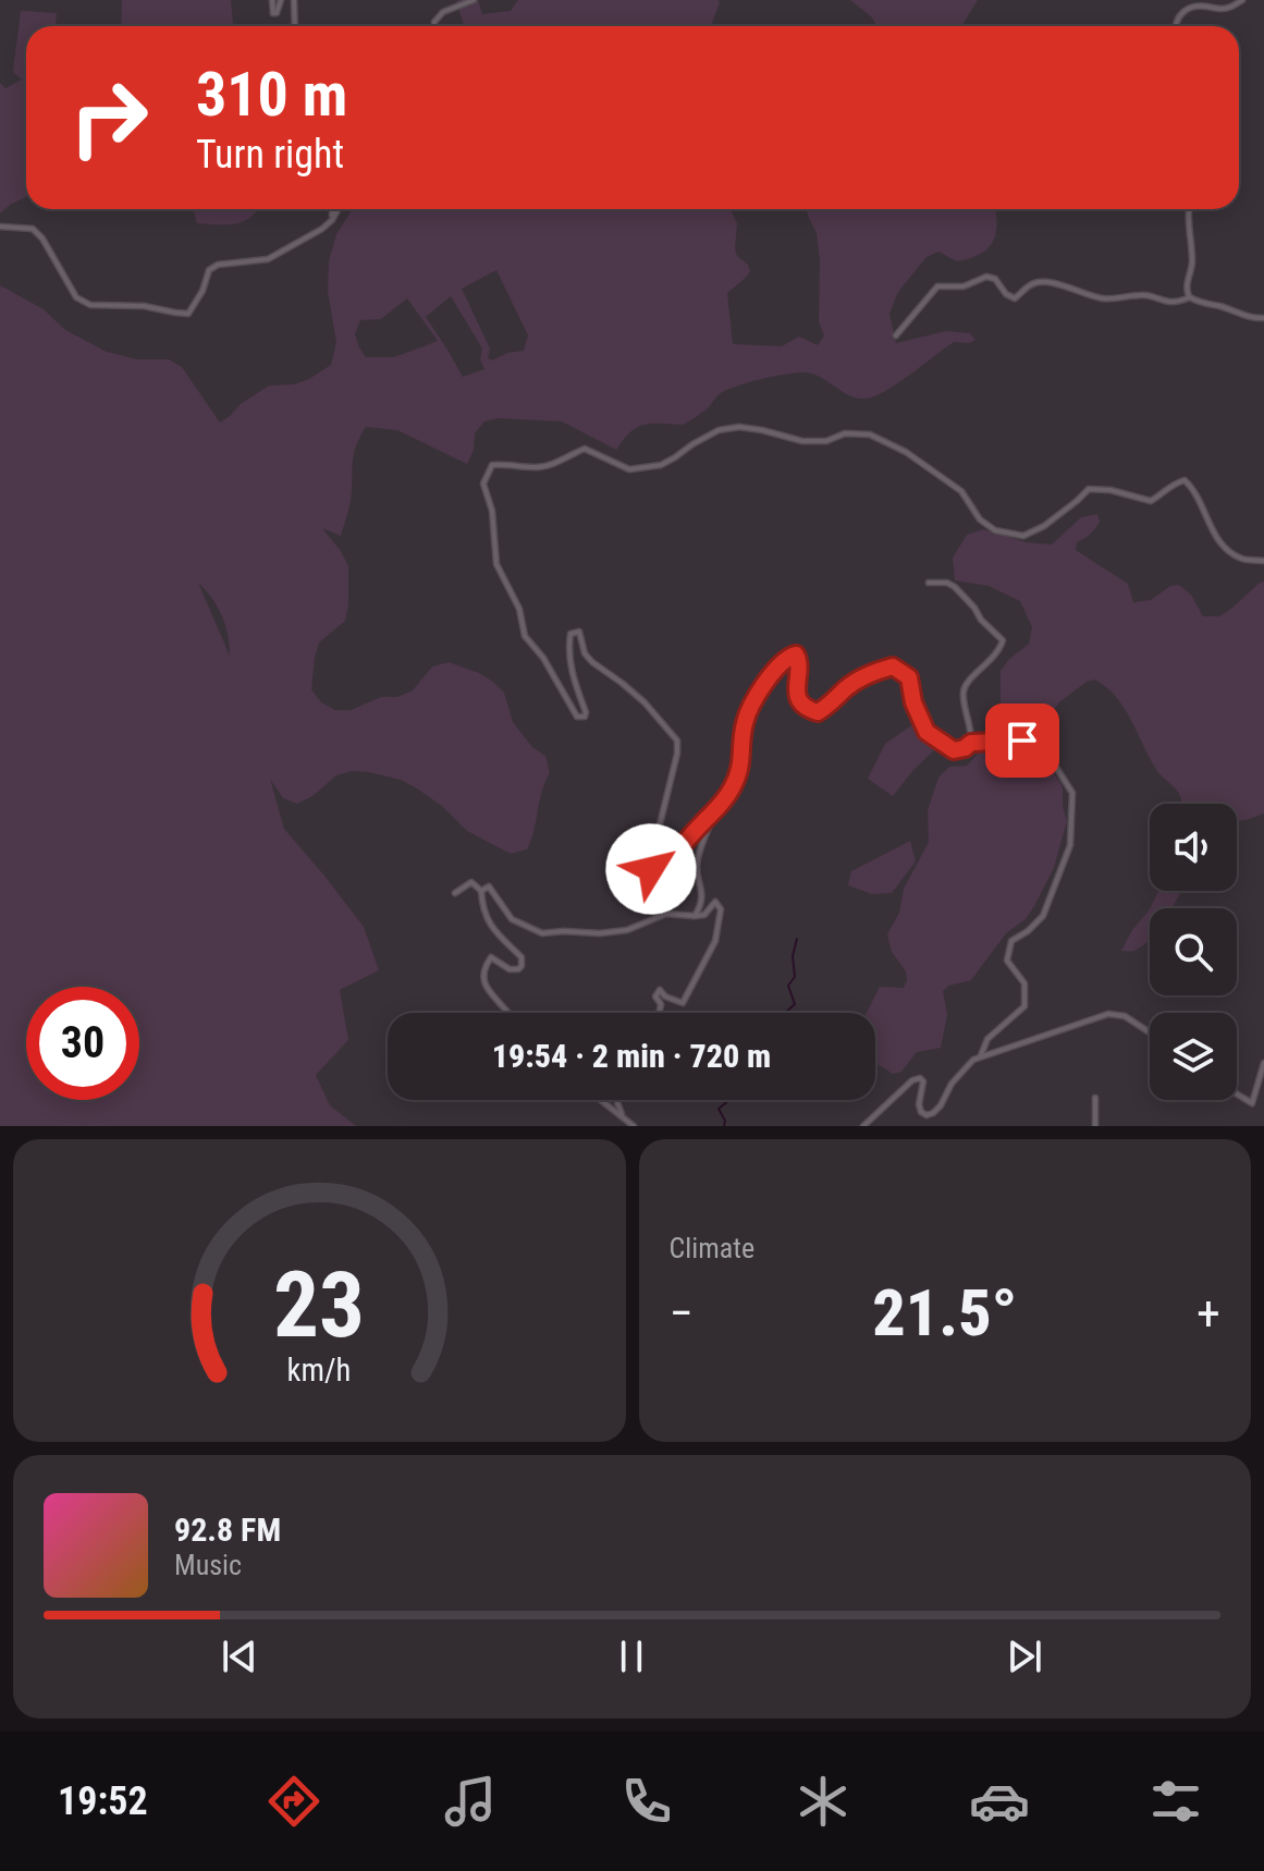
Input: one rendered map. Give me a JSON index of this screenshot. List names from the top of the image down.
{
  "page": {
    "turn": ["310 m", "Turn right"],
    "limit": "30",
    "trip": "19:54 · 2 min · 720 m",
    "tile": "Climate",
    "heat": ["−", "21.5°", "+"],
    "song": ["92.8 FM", "Music"],
    "tabs": "19:52",
    "gauge": ["23", "km/h"]
  }
}
